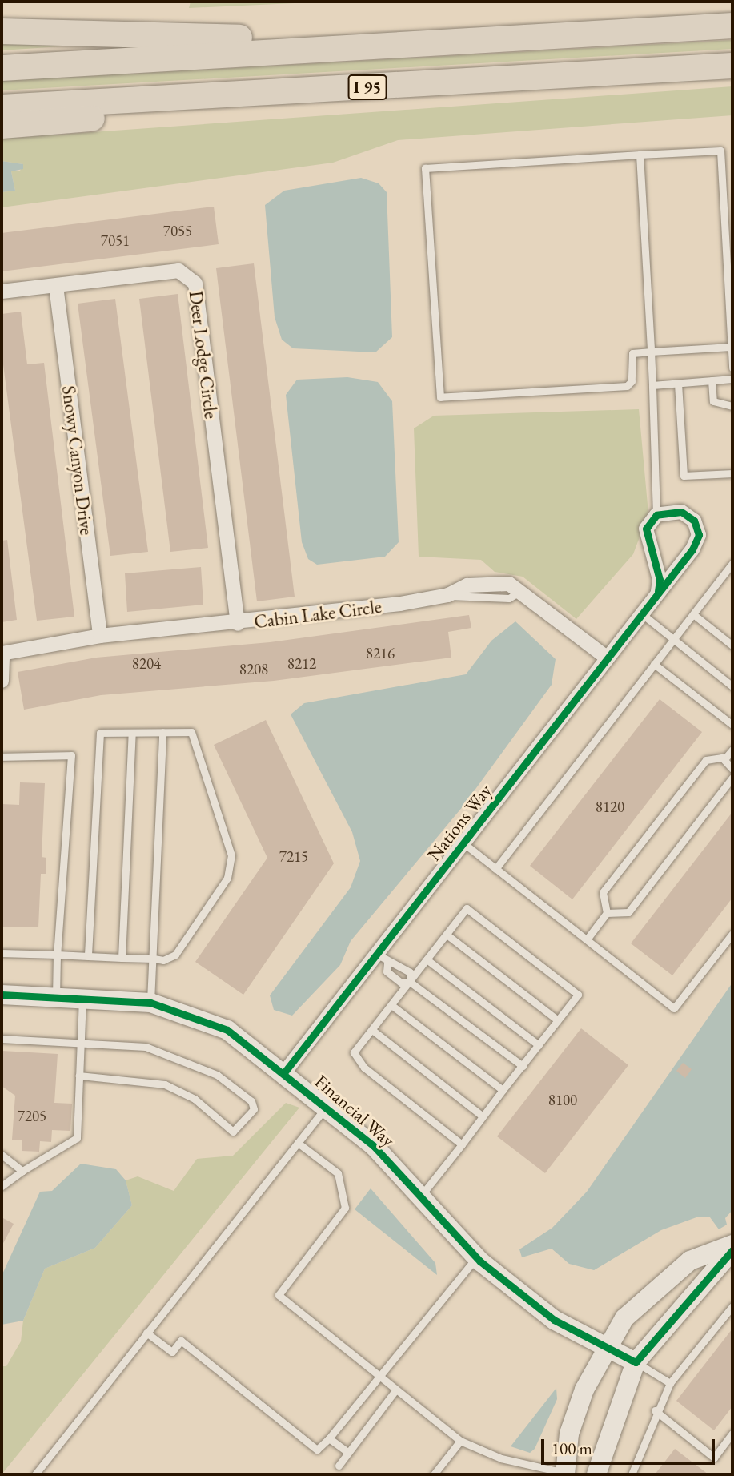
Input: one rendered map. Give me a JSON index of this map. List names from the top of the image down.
{
  "streets": {
    "highway": ["I 95"],
    "street": [
      "Deer Lodge Circle",
      "Snowy Canyon Drive",
      "Cabin Lake Circle",
      "Nations Way",
      "Financial Way"
    ]
  },
  "crossings": [
    ["Deer Lodge Circle", "Snowy Canyon Drive"],
    ["Deer Lodge Circle", "Cabin Lake Circle"],
    ["Snowy Canyon Drive", "Cabin Lake Circle"],
    ["Cabin Lake Circle", "Nations Way"],
    ["Nations Way", "Financial Way"]
  ],
  "house_numbers": [
    "7055",
    "7051",
    "8216",
    "8204",
    "8212",
    "8208",
    "8120",
    "7215",
    "8100",
    "7205"
  ],
  "scale_bar": "100 m"
}
